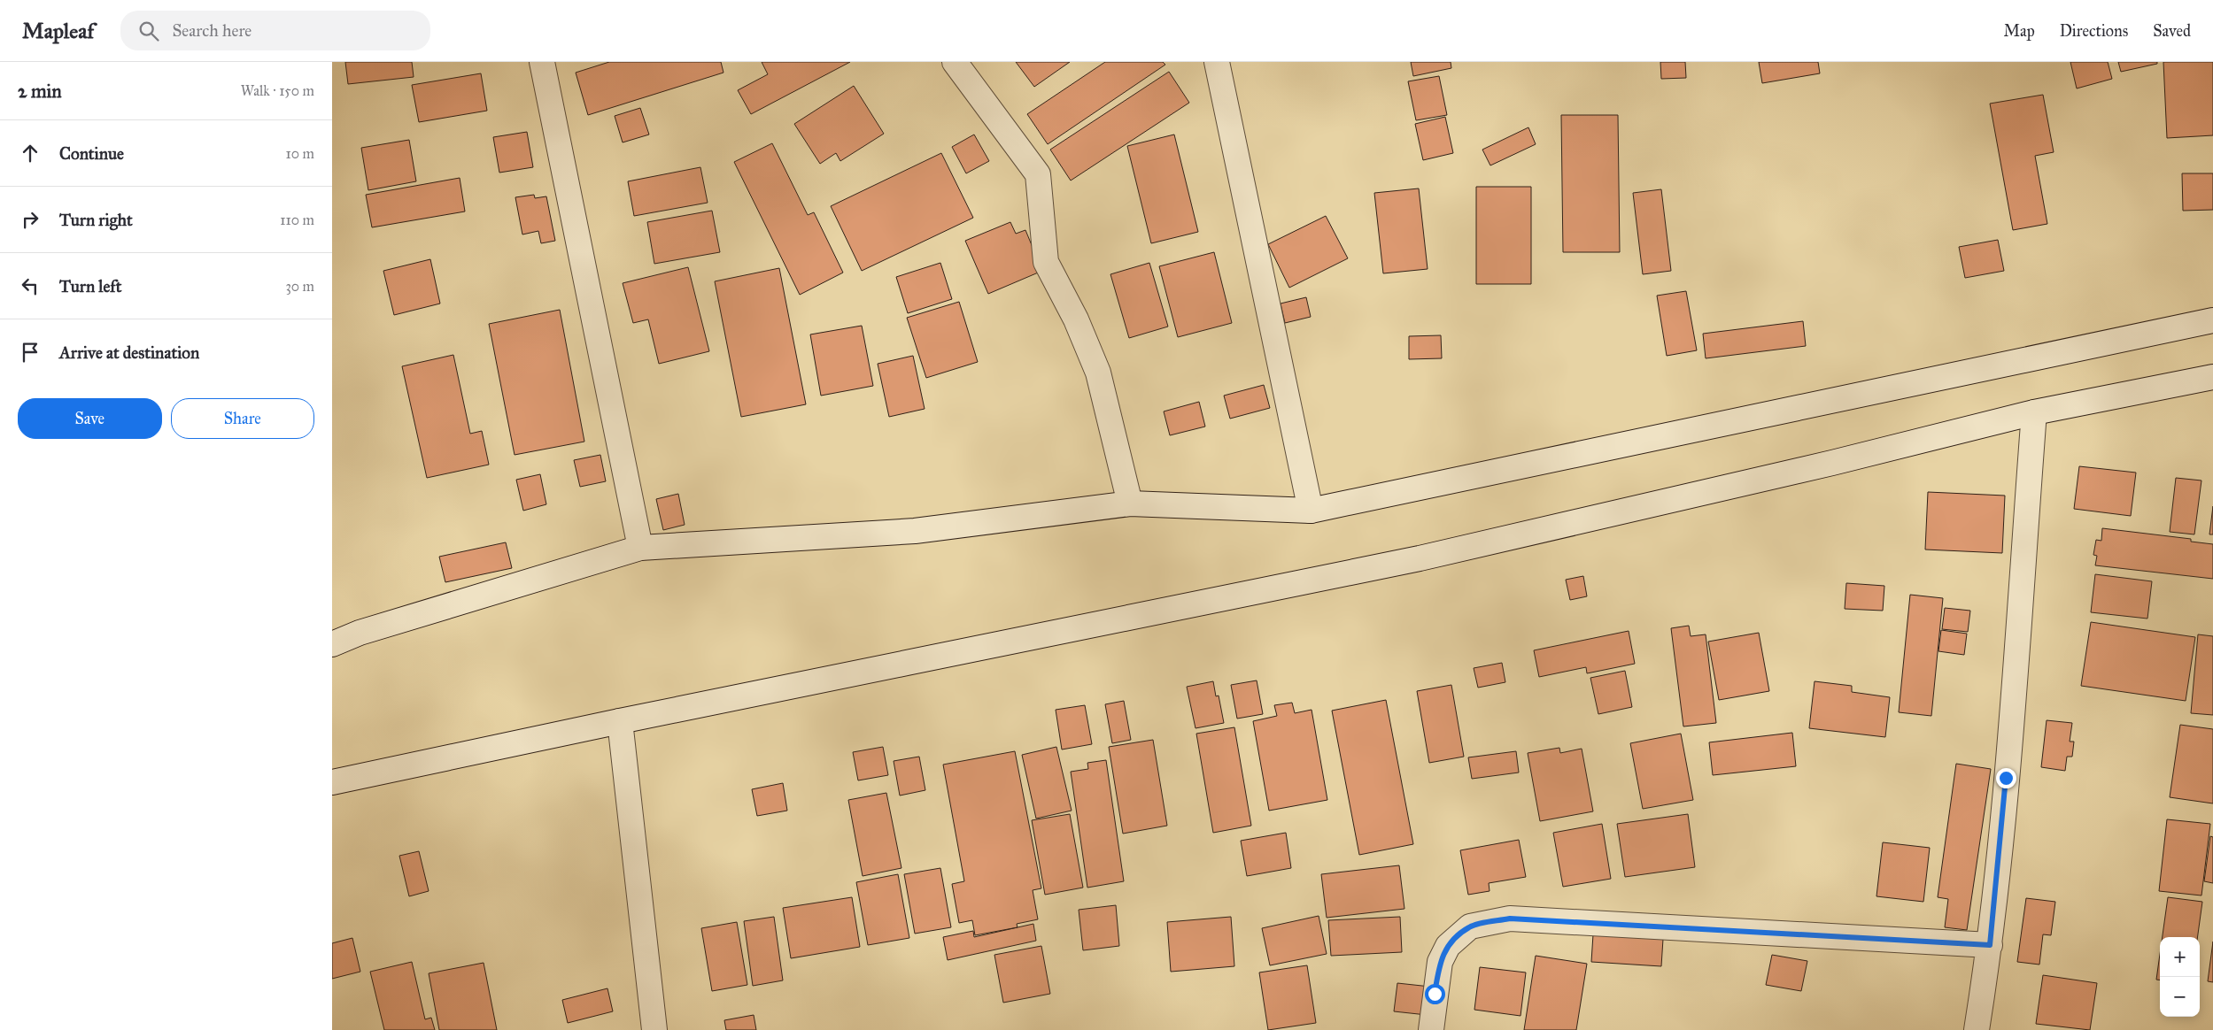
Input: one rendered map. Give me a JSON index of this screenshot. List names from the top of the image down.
{
  "page": {
    "header": "Mapleaf",
    "search": "Search here",
    "nav": ["Map", "Directions", "Saved"],
    "heading": ["2 min", "Walk · 150 m"],
    "list": [
      ["Continue", "10 m"],
      ["Turn right", "110 m"],
      ["Turn left", "30 m"],
      "Arrive at destination"
    ],
    "buttons": ["Save", "Share"],
    "map_buttons": ["+", "−"]
  }
}
